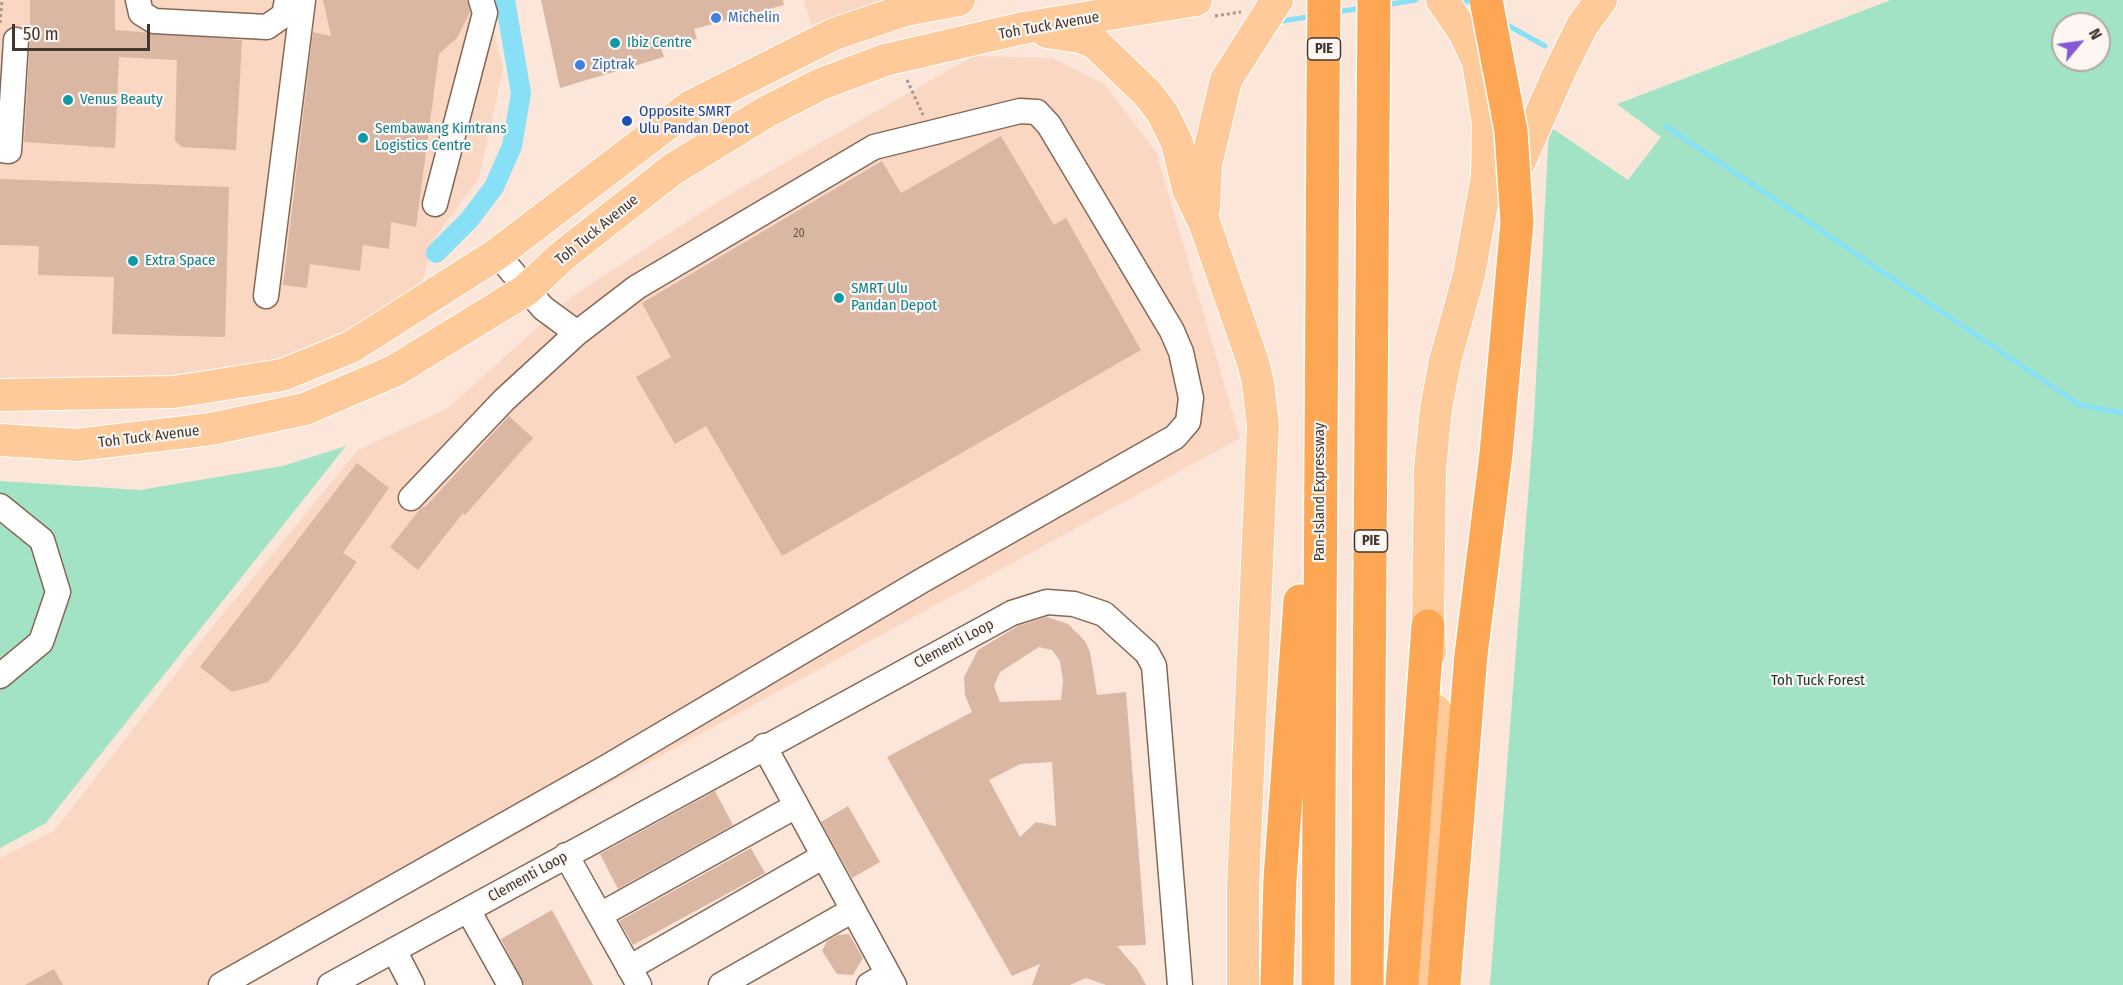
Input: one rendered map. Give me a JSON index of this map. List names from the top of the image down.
{
  "streets": {
    "highway": ["PIE", "Pan-Island Expressway"],
    "main road": ["Toh Tuck Avenue"],
    "street": ["Clementi Loop"]
  },
  "parks": ["Toh Tuck Forest"],
  "places": [
    "Michelin",
    "Ibiz Centre",
    "Ziptrak",
    "Venus Beauty",
    "Opposite SMRT Ulu Pandan Depot",
    "Sembawang Kimtrans Logistics Centre",
    "Extra Space",
    "SMRT Ulu Pandan Depot"
  ],
  "house_numbers": ["20"],
  "scale_bar": "50 m",
  "north": "top right"
}
